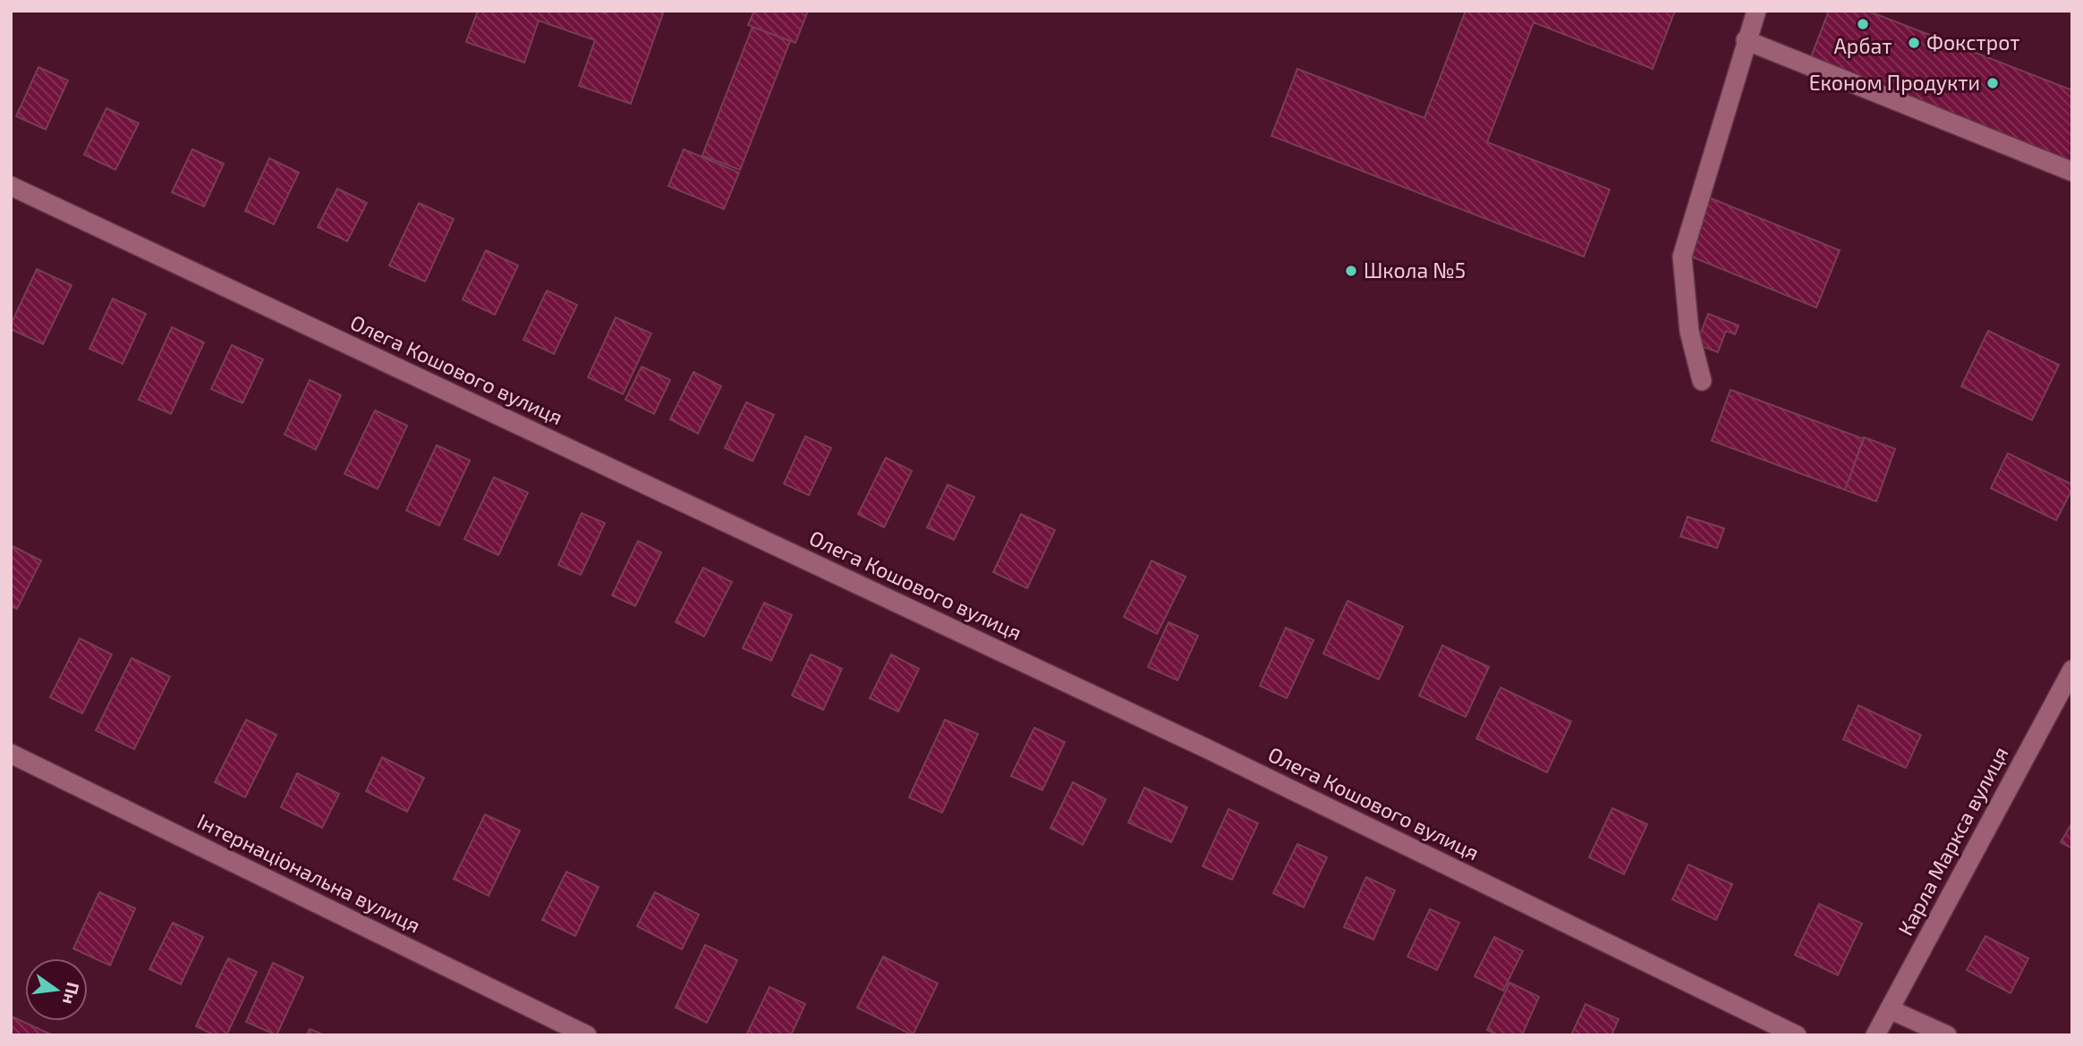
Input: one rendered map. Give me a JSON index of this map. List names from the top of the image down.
{
  "streets": {
    "street": ["Олега Кошового вулиця", "Карла Маркса вулиця", "Інтернаціональна вулиця"]
  },
  "places": [
    "Арбат",
    "Фокстрот",
    "Економ Продукти",
    "Школа №5"
  ],
  "north": "right"
}
